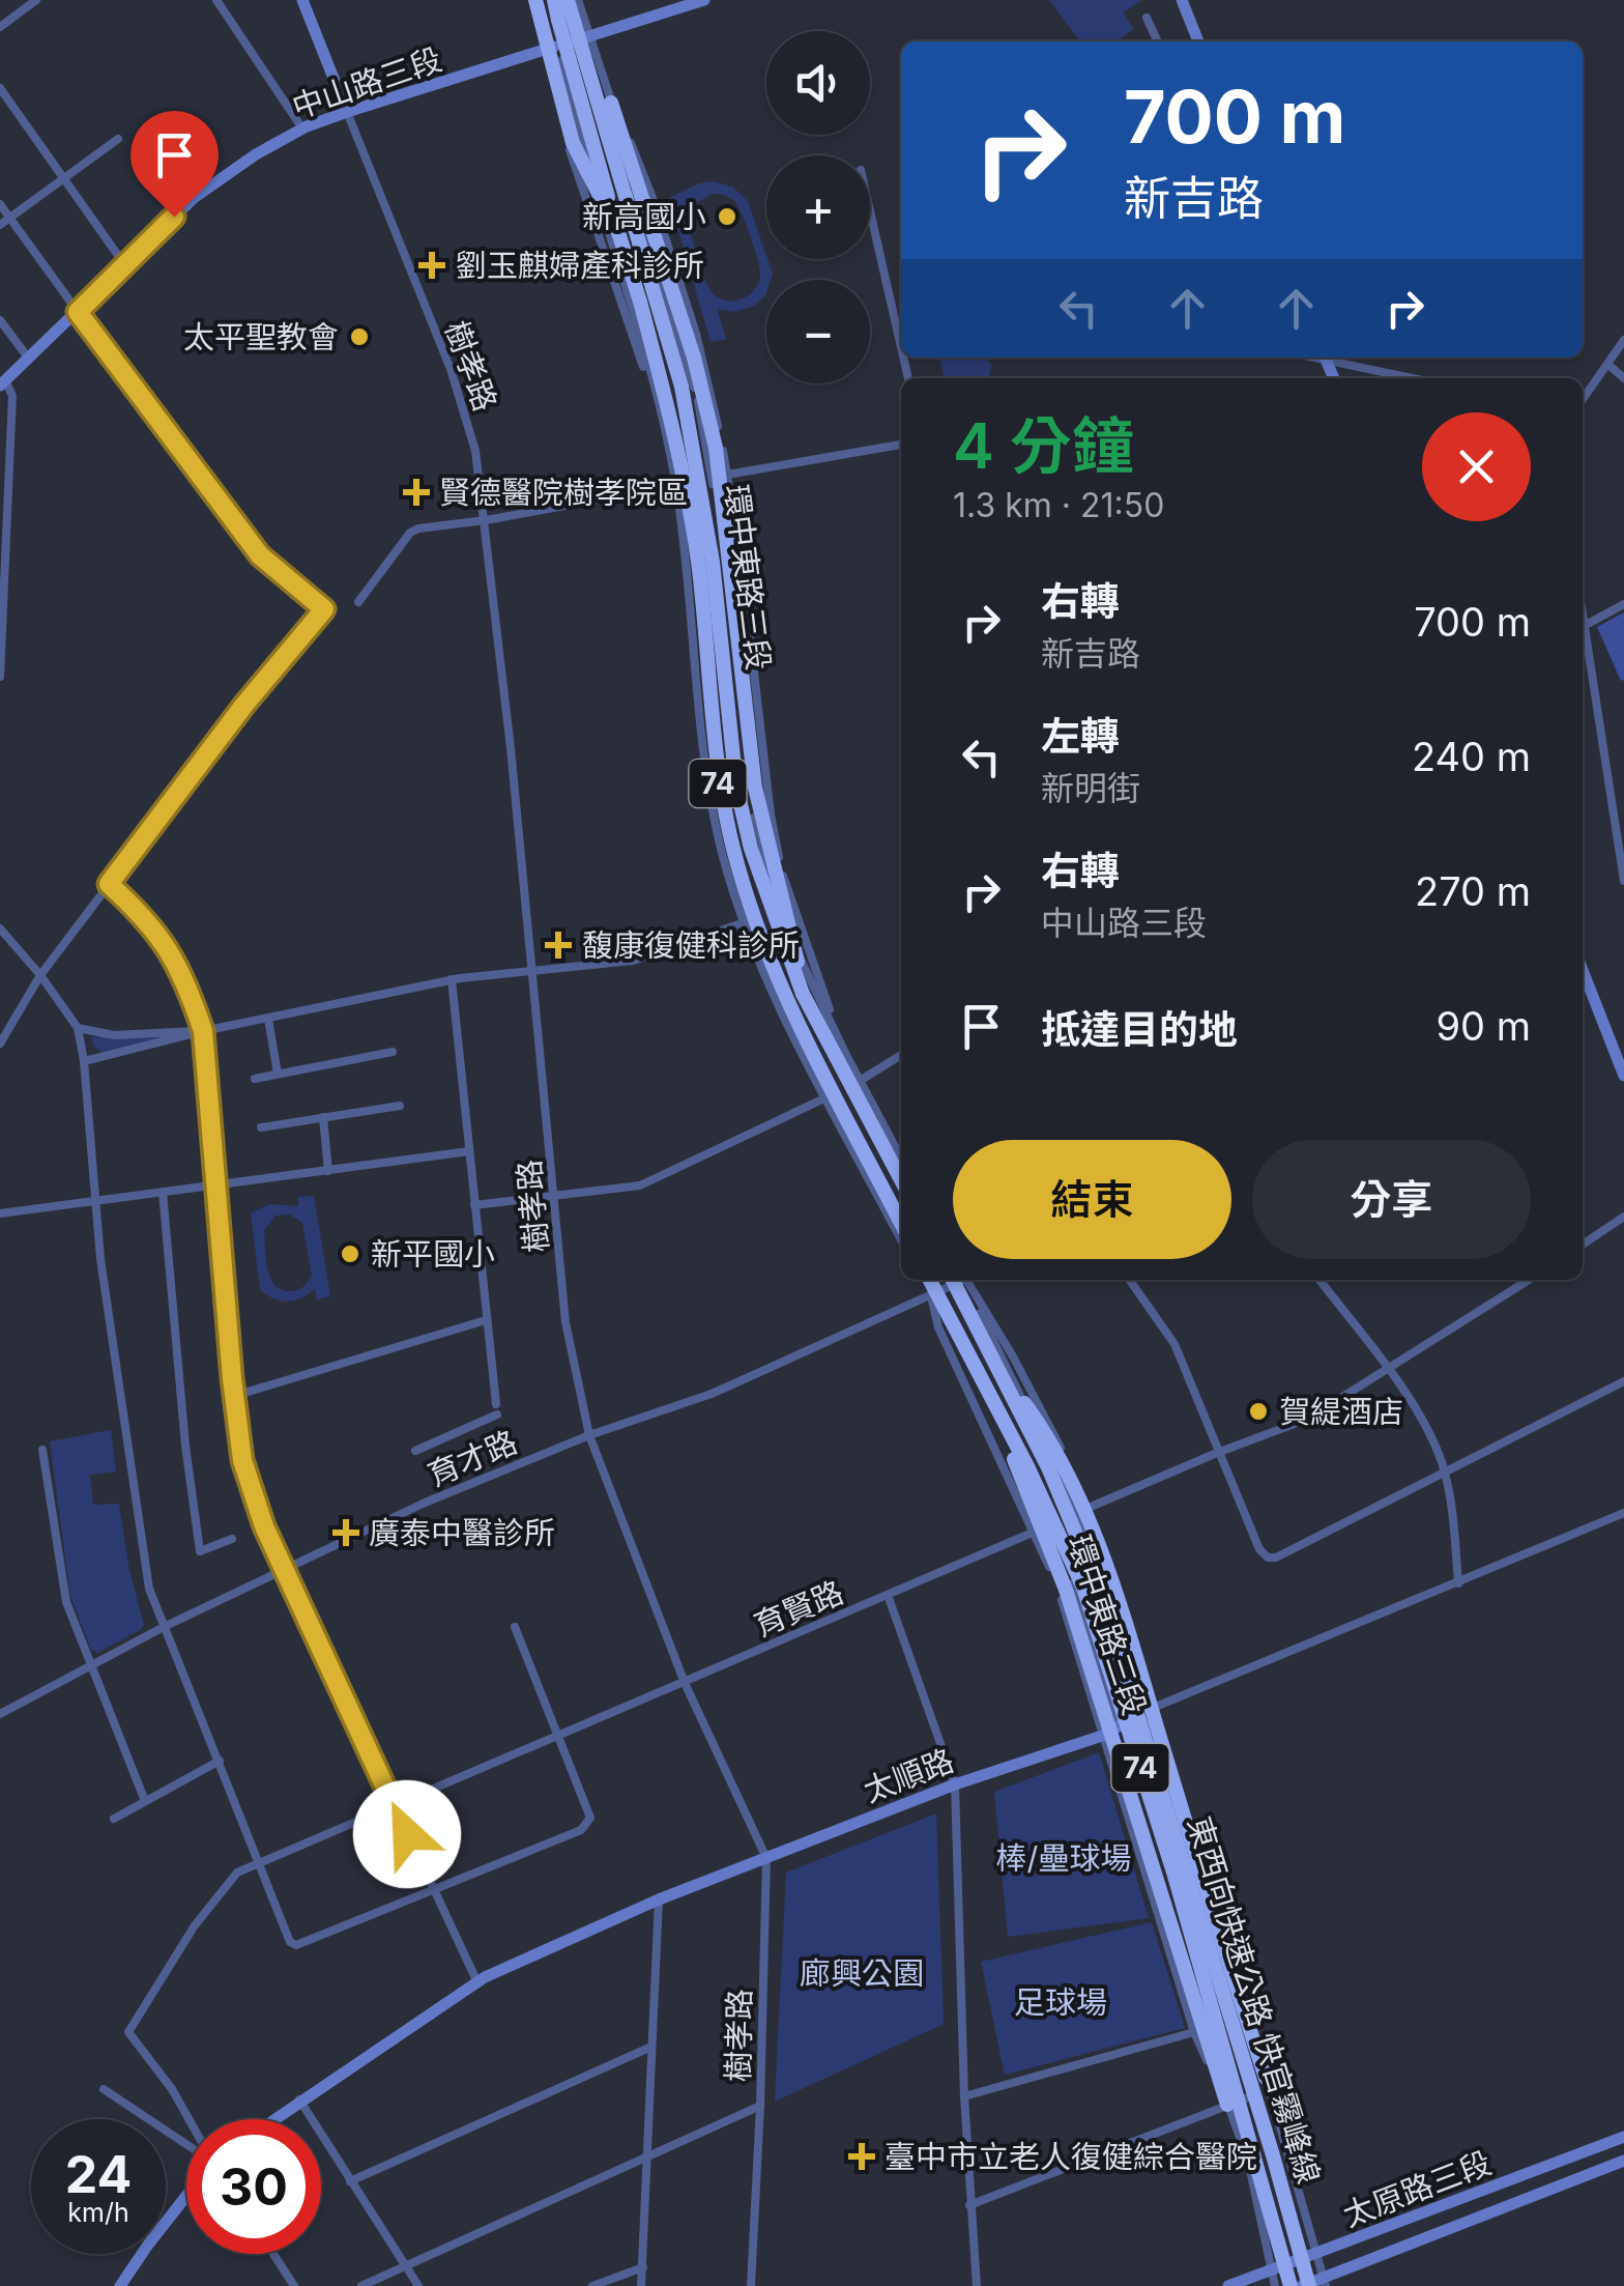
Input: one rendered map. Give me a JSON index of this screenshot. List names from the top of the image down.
{
  "streets": {
    "highway": ["74", "東西向快速公路 快官霧峰線"],
    "street": [
      "中山路三段",
      "樹孝路",
      "環中東路三段",
      "育才路",
      "育賢路",
      "太順路",
      "太原路三段"
    ]
  },
  "crossings": [
    ["中山路三段", "樹孝路"],
    ["中山路三段", "環中東路三段"],
    ["樹孝路", "育才路"],
    ["樹孝路", "育賢路"],
    ["樹孝路", "太順路"],
    ["環中東路三段", "74"],
    ["環中東路三段", "育才路"],
    ["環中東路三段", "育賢路"],
    ["環中東路三段", "太順路"],
    ["環中東路三段", "太原路三段"],
    ["東西向快速公路 快官霧峰線", "太原路三段"]
  ],
  "parks": ["棒/壘球場", "廊興公園", "足球場"],
  "places": {
    "other": [
      "新高國小",
      "太平聖教會",
      "新平國小",
      "賀緹酒店"
    ],
    "health": [
      "劉玉麒婦產科診所",
      "賢德醫院樹孝院區",
      "馥康復健科診所",
      "廣泰中醫診所",
      "臺中市立老人復健綜合醫院"
    ]
  },
  "page": {
    "map_buttons": ["+", "−"],
    "turn": ["700 m", "新吉路"],
    "heading": ["4 分鐘", "1.3 km · 21:50"],
    "list": [
      {
        "name": "右轉",
        "note": "新吉路",
        "value": "700 m"
      },
      {
        "name": "左轉",
        "note": "新明街",
        "value": "240 m"
      },
      {
        "name": "右轉",
        "note": "中山路三段",
        "value": "270 m"
      },
      {
        "name": "抵達目的地",
        "value": "90 m"
      }
    ],
    "buttons": ["結束", "分享"],
    "speed": "24 km/h",
    "limit": "30"
  }
}
